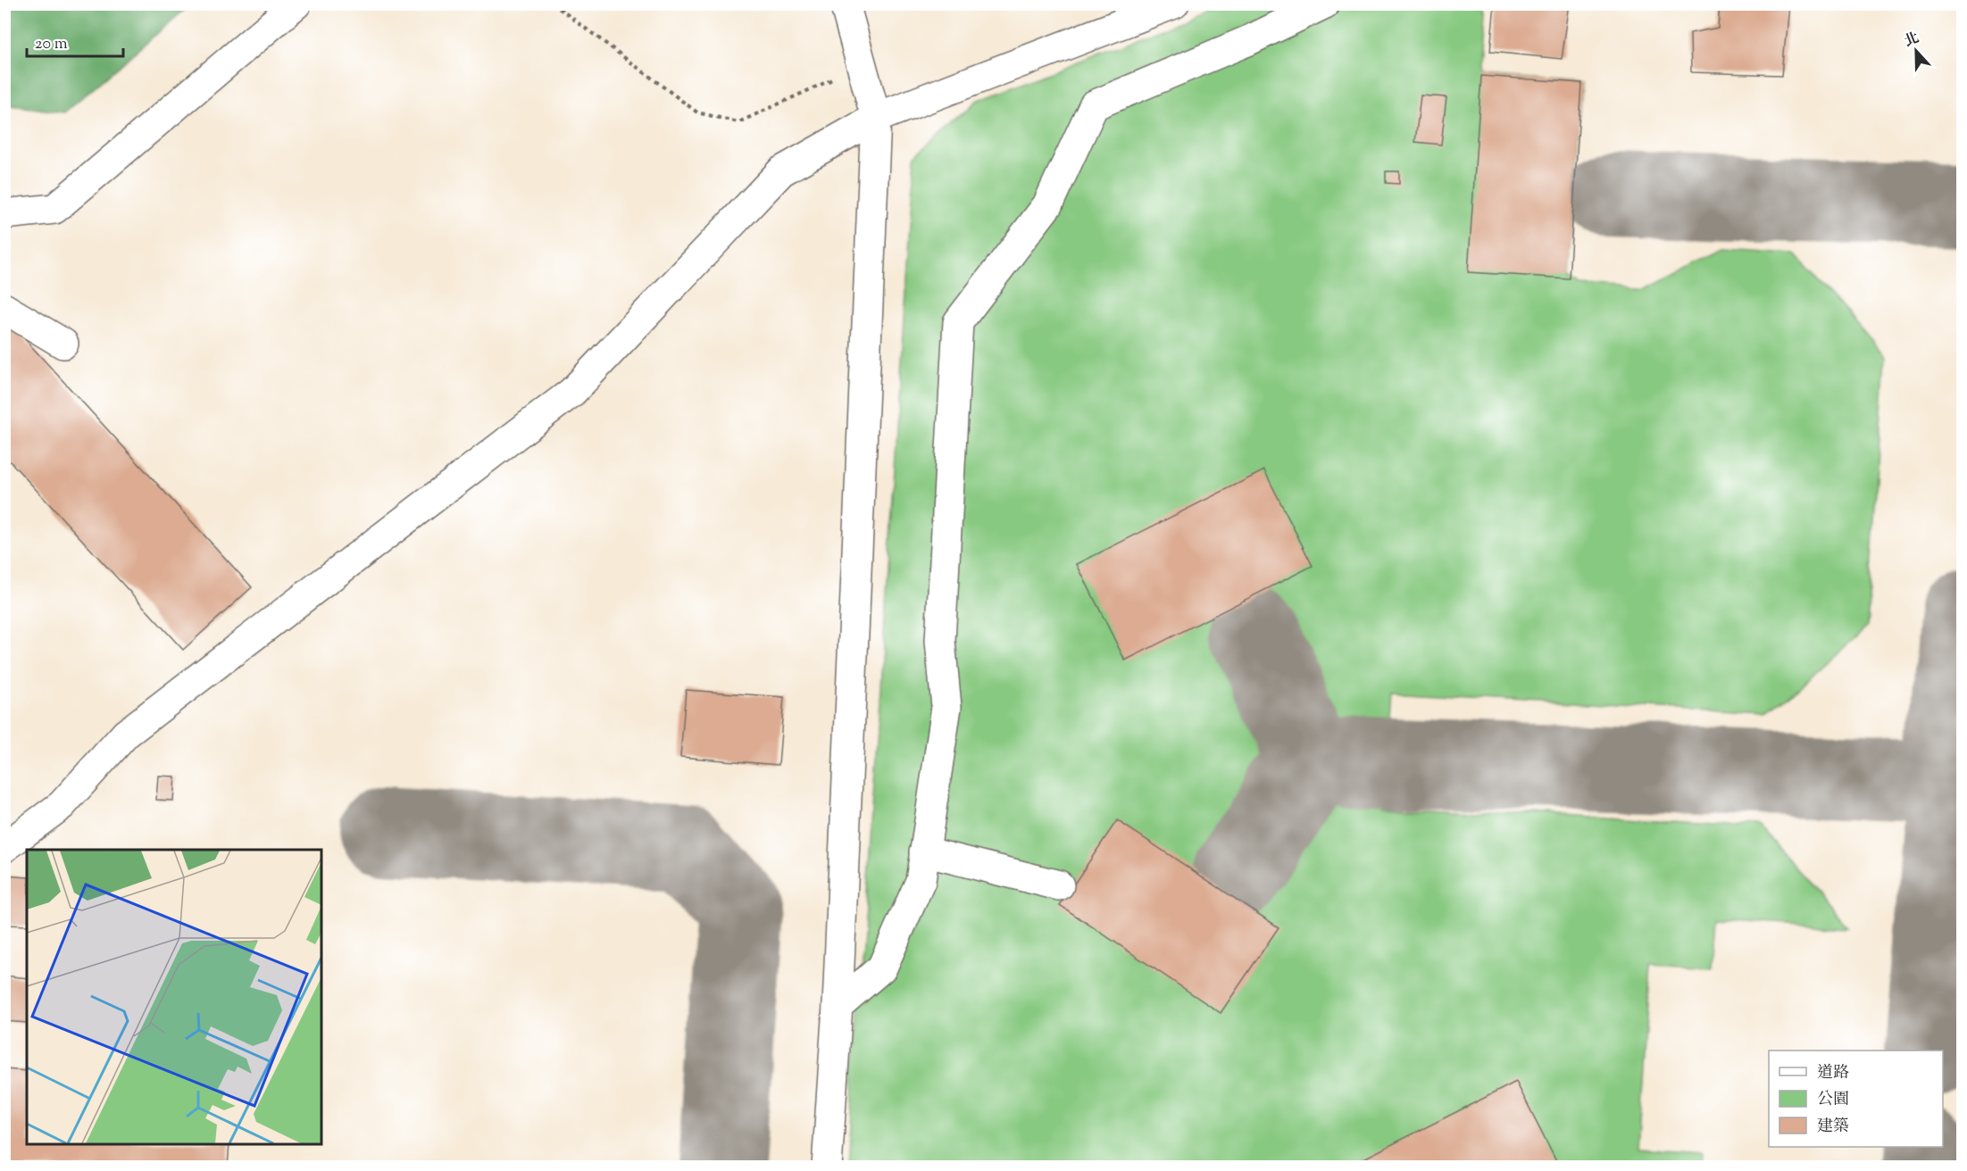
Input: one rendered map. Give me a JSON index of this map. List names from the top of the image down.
{
  "legend": ["道路", "公園", "建築"],
  "scale_bar": "20 m",
  "north": "top"
}
